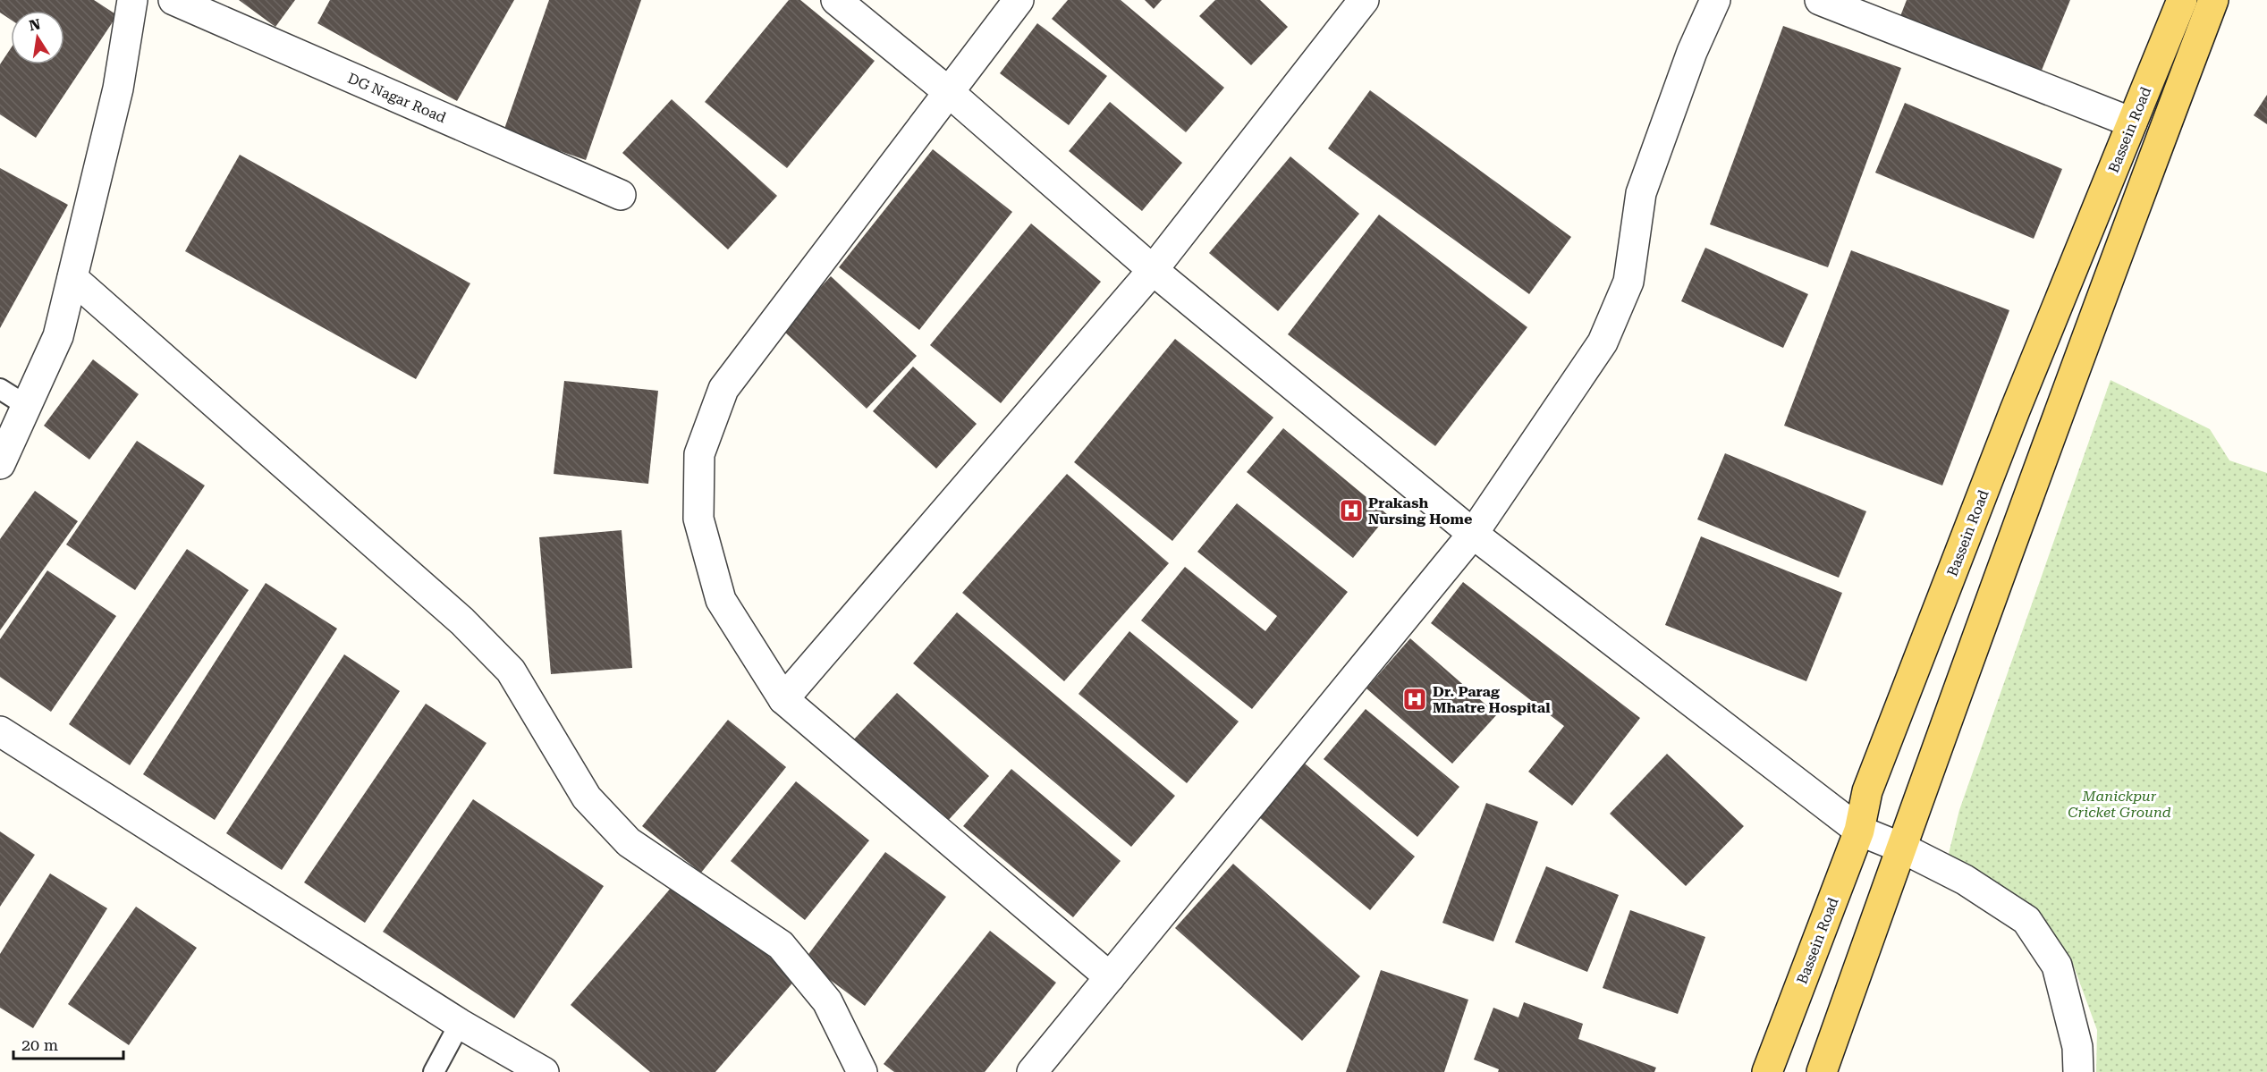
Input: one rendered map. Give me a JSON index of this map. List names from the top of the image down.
{
  "streets": {
    "main road": ["Bassein Road"],
    "street": ["DG Nagar Road"]
  },
  "parks": ["Manickpur Cricket Ground"],
  "places": {
    "hospital": ["Prakash Nursing Home", "Dr. Parag Mhatre Hospital"]
  },
  "scale_bar": "20 m",
  "north": "top"
}
